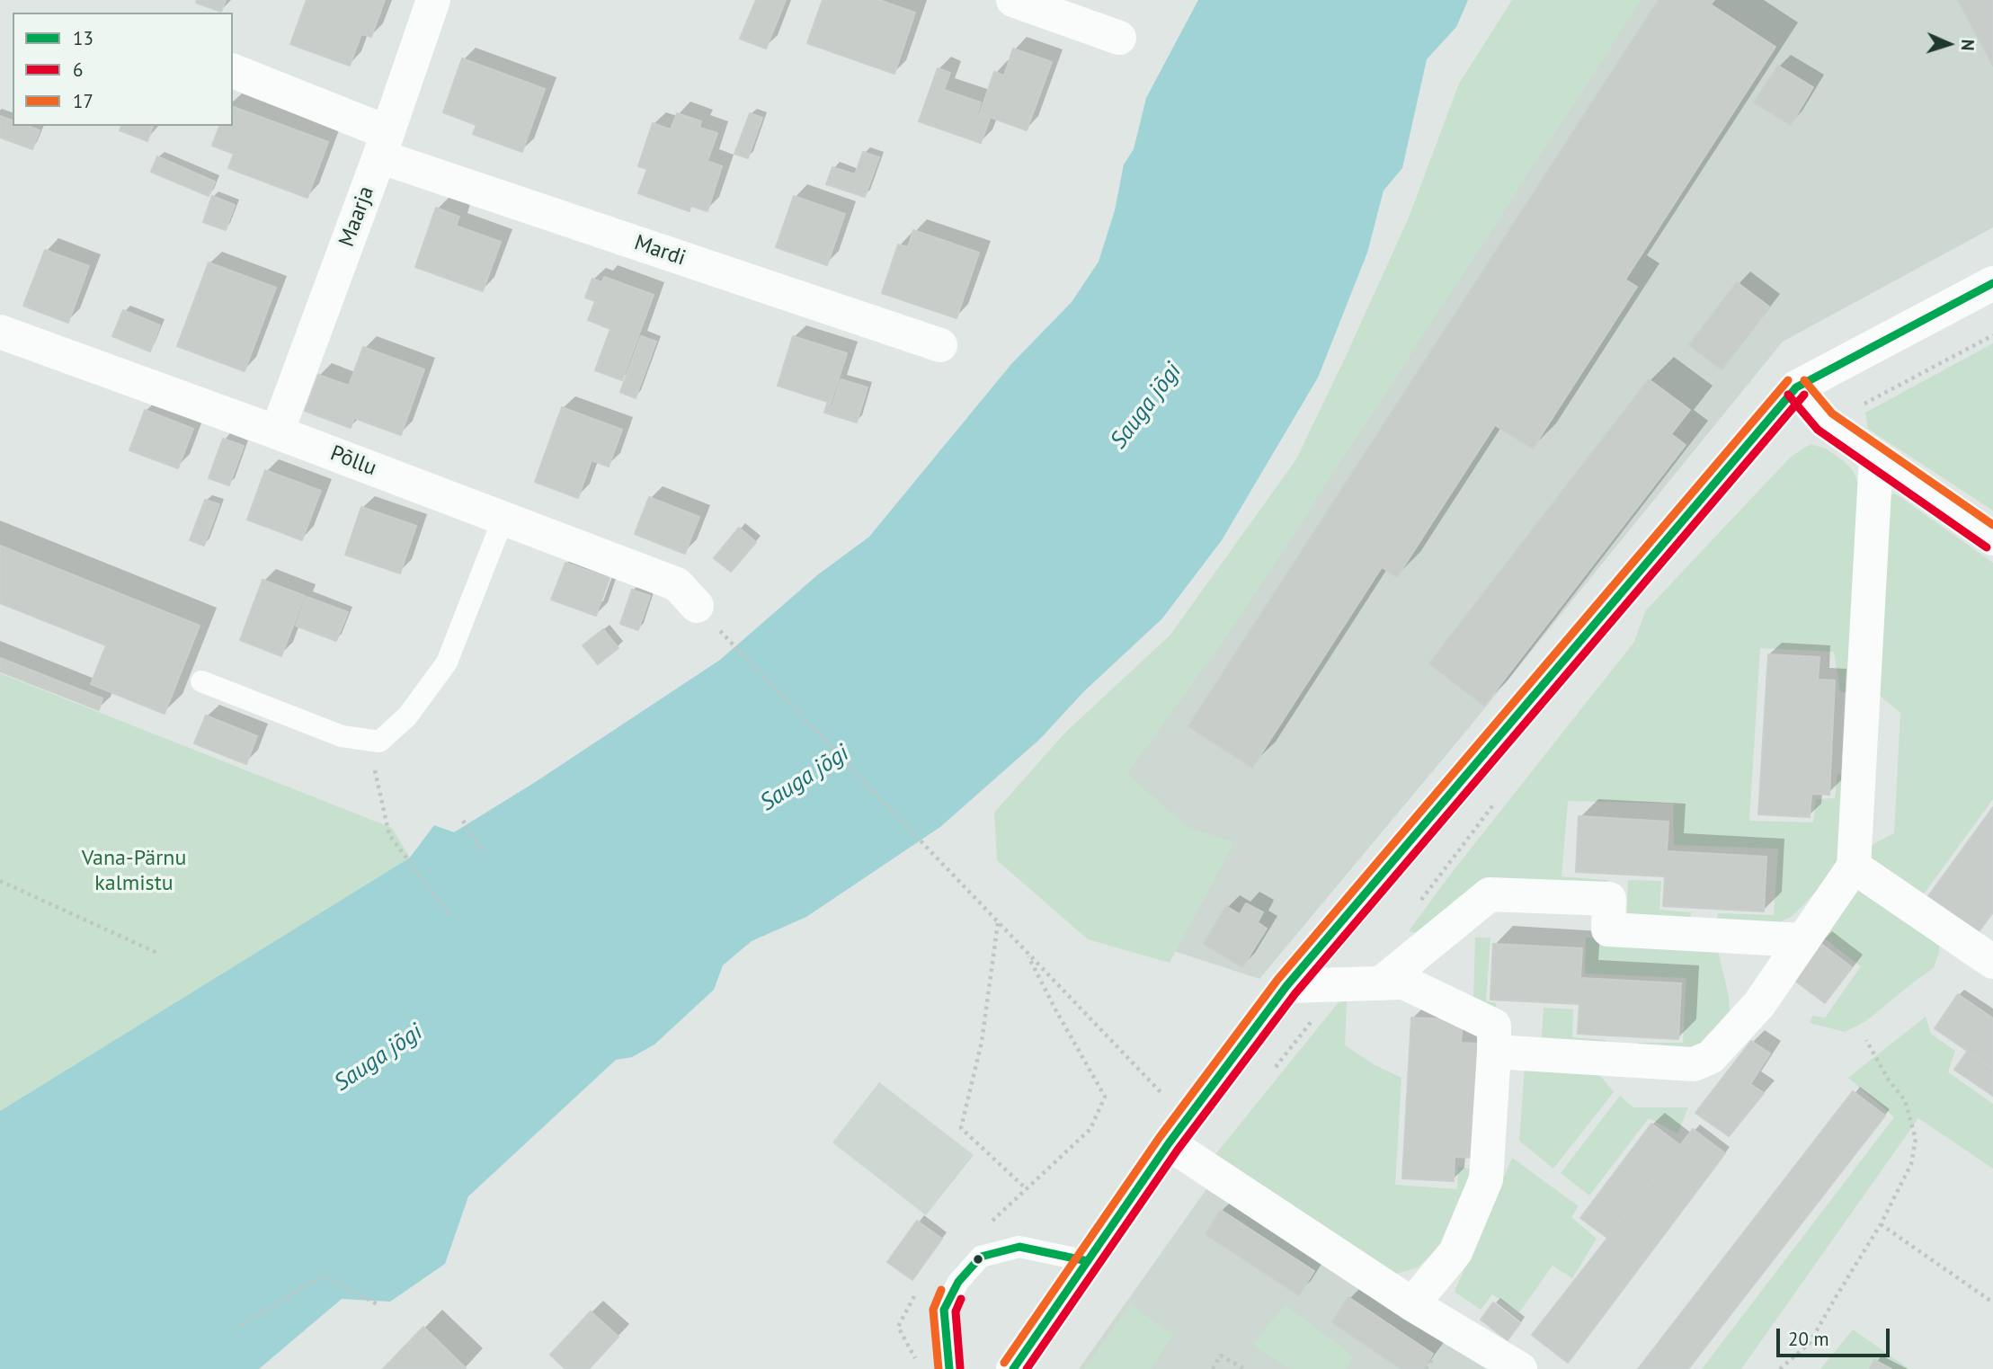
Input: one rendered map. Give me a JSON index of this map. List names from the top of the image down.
{
  "streets": {
    "street": ["Maarja", "Mardi", "Põllu"]
  },
  "crossings": [
    ["Maarja", "Mardi"],
    ["Maarja", "Põllu"]
  ],
  "water": ["Sauga jõgi"],
  "parks": ["Vana-Pärnu kalmistu"],
  "lines": ["transit line 13", "transit line 17", "transit line 6"],
  "legend": ["13", "6", "17"],
  "scale_bar": "20 m",
  "north": "right"
}
